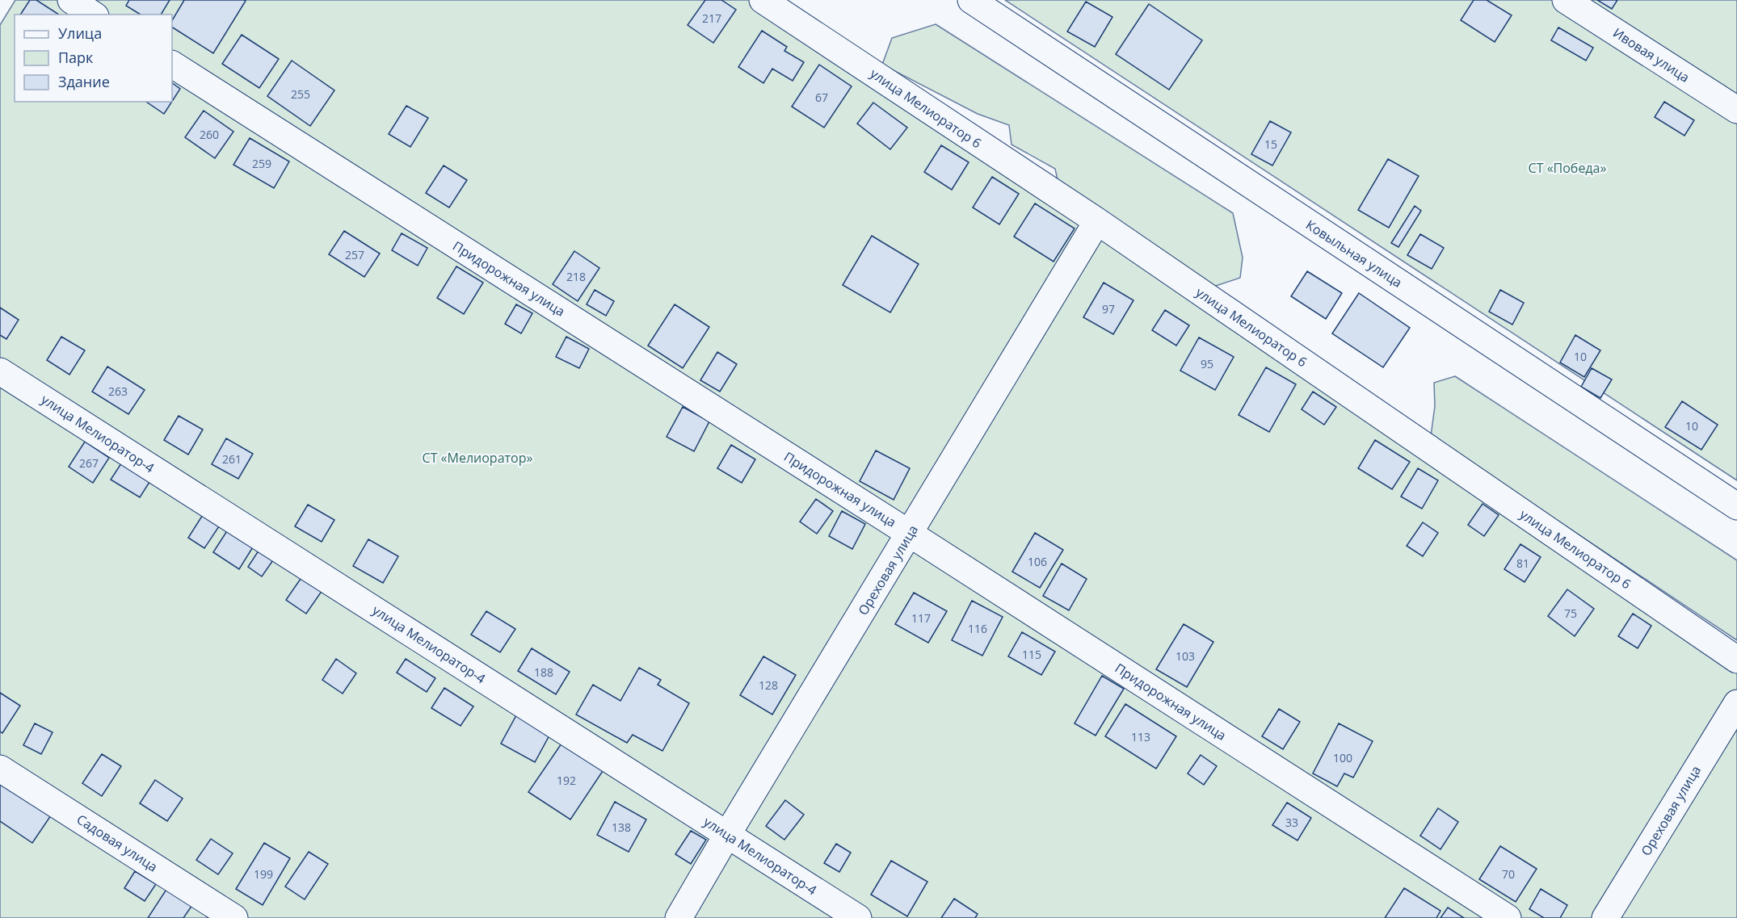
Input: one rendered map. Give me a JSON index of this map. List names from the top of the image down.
{
  "streets": {
    "street": [
      "Ивовая улица",
      "улица Мелиоратор 6",
      "Ковыльная улица",
      "Придорожная улица",
      "улица Мелиоратор-4",
      "Ореховая улица",
      "Садовая улица"
    ]
  },
  "crossings": [
    ["улица Мелиоратор 6", "Ореховая улица"],
    ["Придорожная улица", "Ореховая улица"],
    ["улица Мелиоратор-4", "Ореховая улица"]
  ],
  "parks": ["СТ «Победа»", "СТ «Мелиоратор»"],
  "house_numbers": [
    "217",
    "255",
    "67",
    "260",
    "15",
    "259",
    "257",
    "218",
    "97",
    "10",
    "95",
    "263",
    "10",
    "261",
    "267",
    "106",
    "81",
    "75",
    "117",
    "116",
    "115",
    "103",
    "188",
    "128",
    "113",
    "100",
    "192",
    "33",
    "138",
    "199",
    "70"
  ],
  "legend": ["Улица", "Парк", "Здание"]
}
